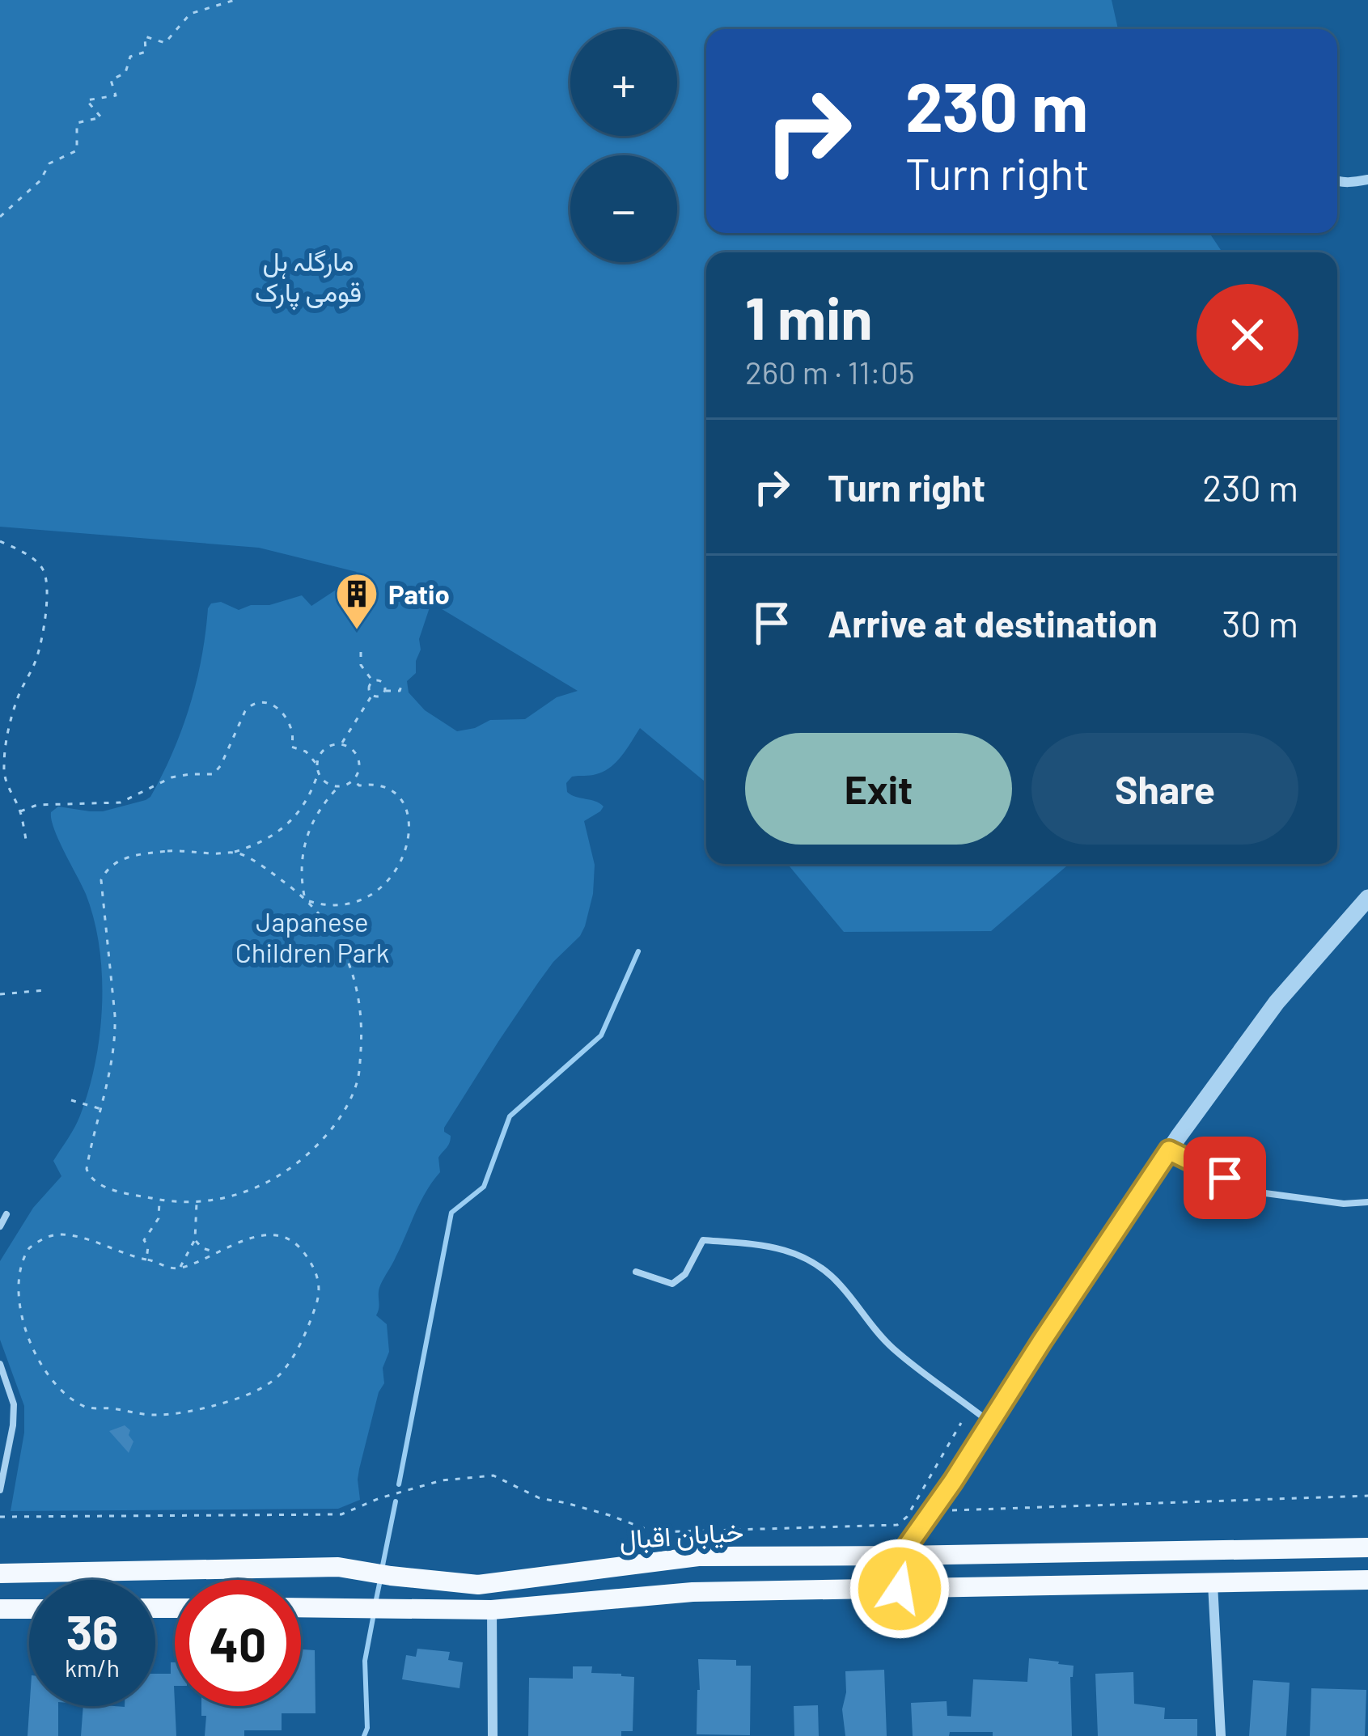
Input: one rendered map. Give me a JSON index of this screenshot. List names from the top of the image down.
{
  "streets": {
    "main road": ["خیابان اقبال"]
  },
  "parks": ["مارگلہ ہل قومی پارک", "Japanese Children Park"],
  "places": {
    "building": ["Patio"]
  },
  "page": {
    "map_buttons": ["+", "−"],
    "turn": ["230 m", "Turn right"],
    "heading": ["1 min", "260 m · 11:05"],
    "list": [
      {
        "name": "Turn right",
        "value": "230 m"
      },
      {
        "name": "Arrive at destination",
        "value": "30 m"
      }
    ],
    "buttons": ["Exit", "Share"],
    "speed": "36 km/h",
    "limit": "40"
  }
}
